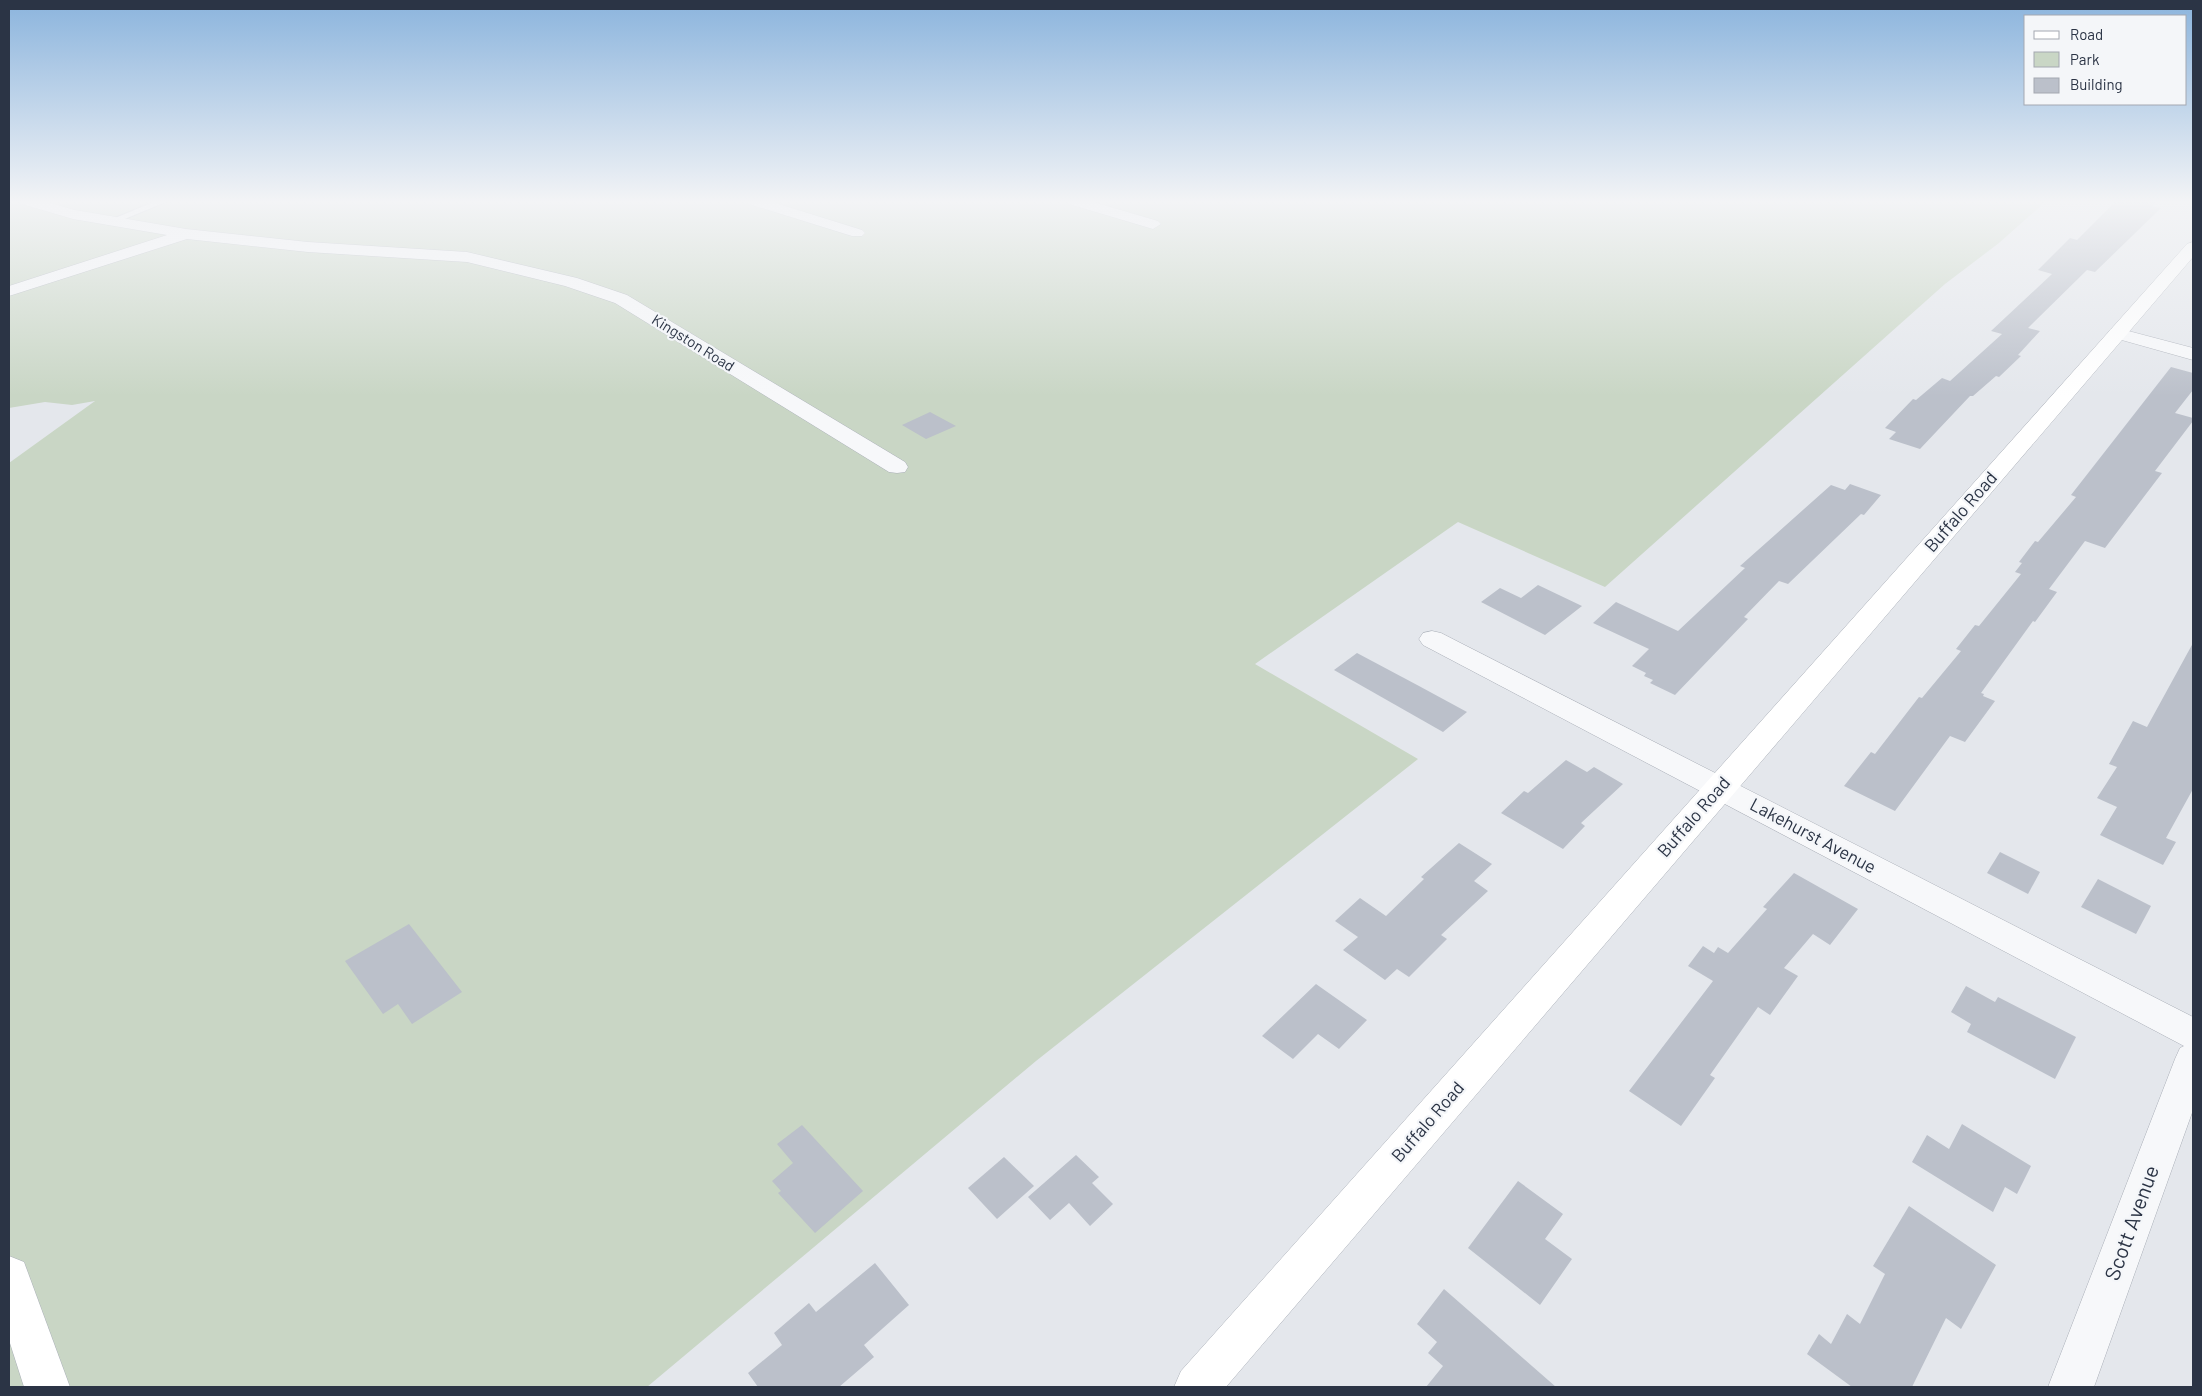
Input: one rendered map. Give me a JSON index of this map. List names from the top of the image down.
{
  "streets": {
    "street": [
      "Kingston Road",
      "Buffalo Road",
      "Lakehurst Avenue",
      "Scott Avenue"
    ]
  },
  "crossings": [
    ["Buffalo Road", "Lakehurst Avenue"]
  ],
  "legend": ["Road", "Park", "Building"]
}
